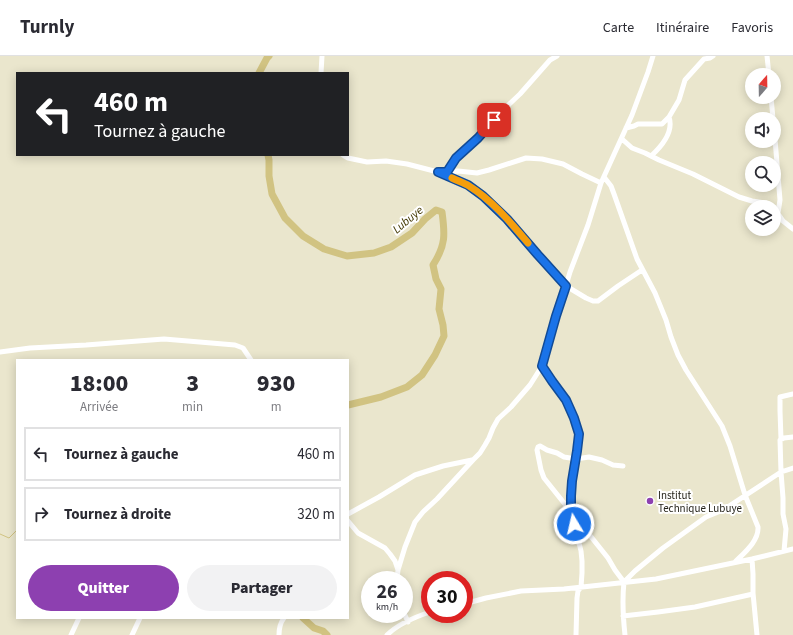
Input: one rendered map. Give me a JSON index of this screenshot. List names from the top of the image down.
{
  "water": ["Lubuye"],
  "places": ["Institut Technique Lubuye"],
  "north": "top",
  "page": {
    "header": "Turnly",
    "nav": ["Carte", "Itinéraire", "Favoris"],
    "turn": ["460 m", "Tournez à gauche"],
    "eta": [
      "18:00",
      "Arrivée",
      "3",
      "min",
      "930",
      "m"
    ],
    "list": [
      {
        "name": "Tournez à gauche",
        "value": "460 m"
      },
      {
        "name": "Tournez à droite",
        "value": "320 m"
      }
    ],
    "buttons": ["Quitter", "Partager"],
    "speed": "26 km/h",
    "limit": "30"
  }
}
